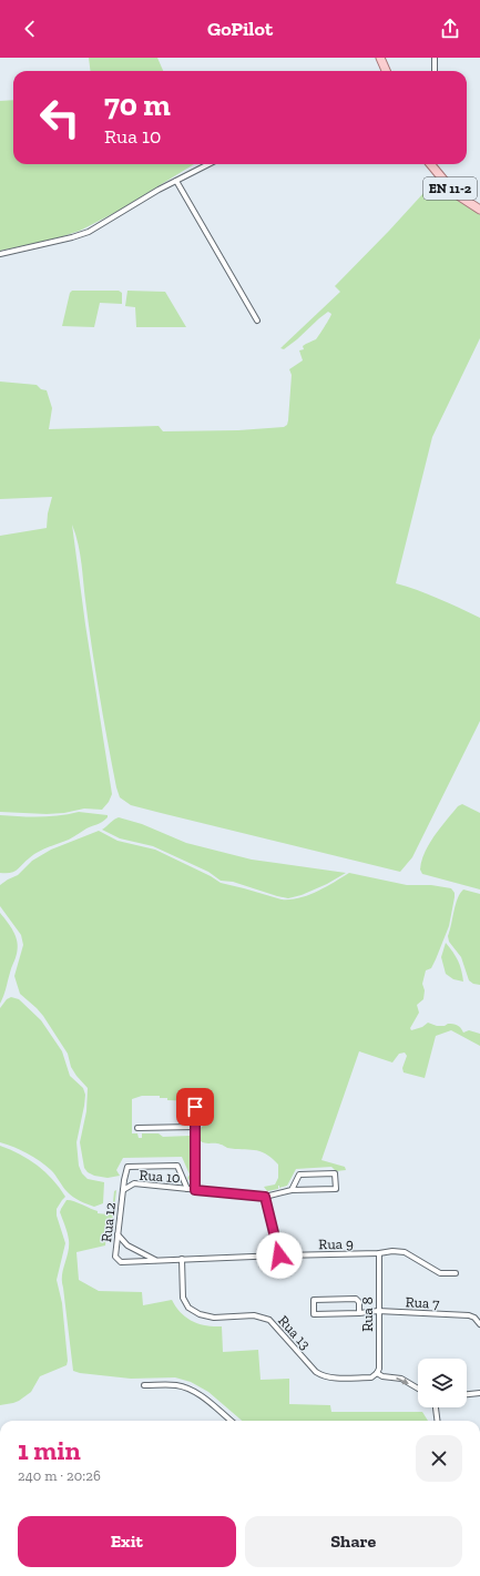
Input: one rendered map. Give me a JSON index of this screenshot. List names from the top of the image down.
{
  "streets": {
    "main road": ["EN 11-2"],
    "street": [
      "Rua 10",
      "Rua 12",
      "Rua 9",
      "Rua 7",
      "Rua 8",
      "Rua 13"
    ]
  },
  "crossings": [
    ["Rua 10", "Rua 12"],
    ["Rua 12", "Rua 9"],
    ["Rua 9", "Rua 8"],
    ["Rua 9", "Rua 13"],
    ["Rua 7", "Rua 8"],
    ["Rua 8", "Rua 13"]
  ],
  "page": {
    "header": "GoPilot",
    "turn": ["70 m", "Rua 10"],
    "heading": ["1 min", "240 m · 20:26"],
    "buttons": ["Exit", "Share"]
  }
}
